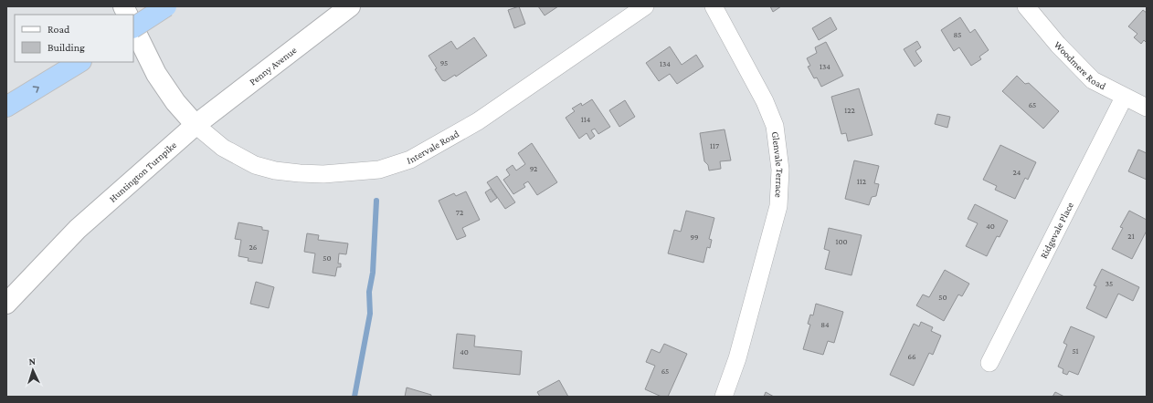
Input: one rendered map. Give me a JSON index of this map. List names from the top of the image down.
{
  "streets": {
    "main road": ["Penny Avenue", "Huntington Turnpike"],
    "street": [
      "Woodmere Road",
      "Intervale Road",
      "Glenvale Terrace",
      "Ridgevale Place"
    ]
  },
  "crossings": [
    ["Woodmere Road", "Ridgevale Place"],
    ["Penny Avenue", "Intervale Road"],
    ["Penny Avenue", "Huntington Turnpike"],
    ["Intervale Road", "Huntington Turnpike"]
  ],
  "house_numbers": [
    "85",
    "95",
    "134",
    "134",
    "65",
    "122",
    "114",
    "117",
    "92",
    "24",
    "112",
    "72",
    "40",
    "21",
    "99",
    "100",
    "26",
    "50",
    "35",
    "50",
    "84",
    "51",
    "40",
    "66",
    "65"
  ],
  "legend": ["Road", "Building"],
  "north": "top"
}
